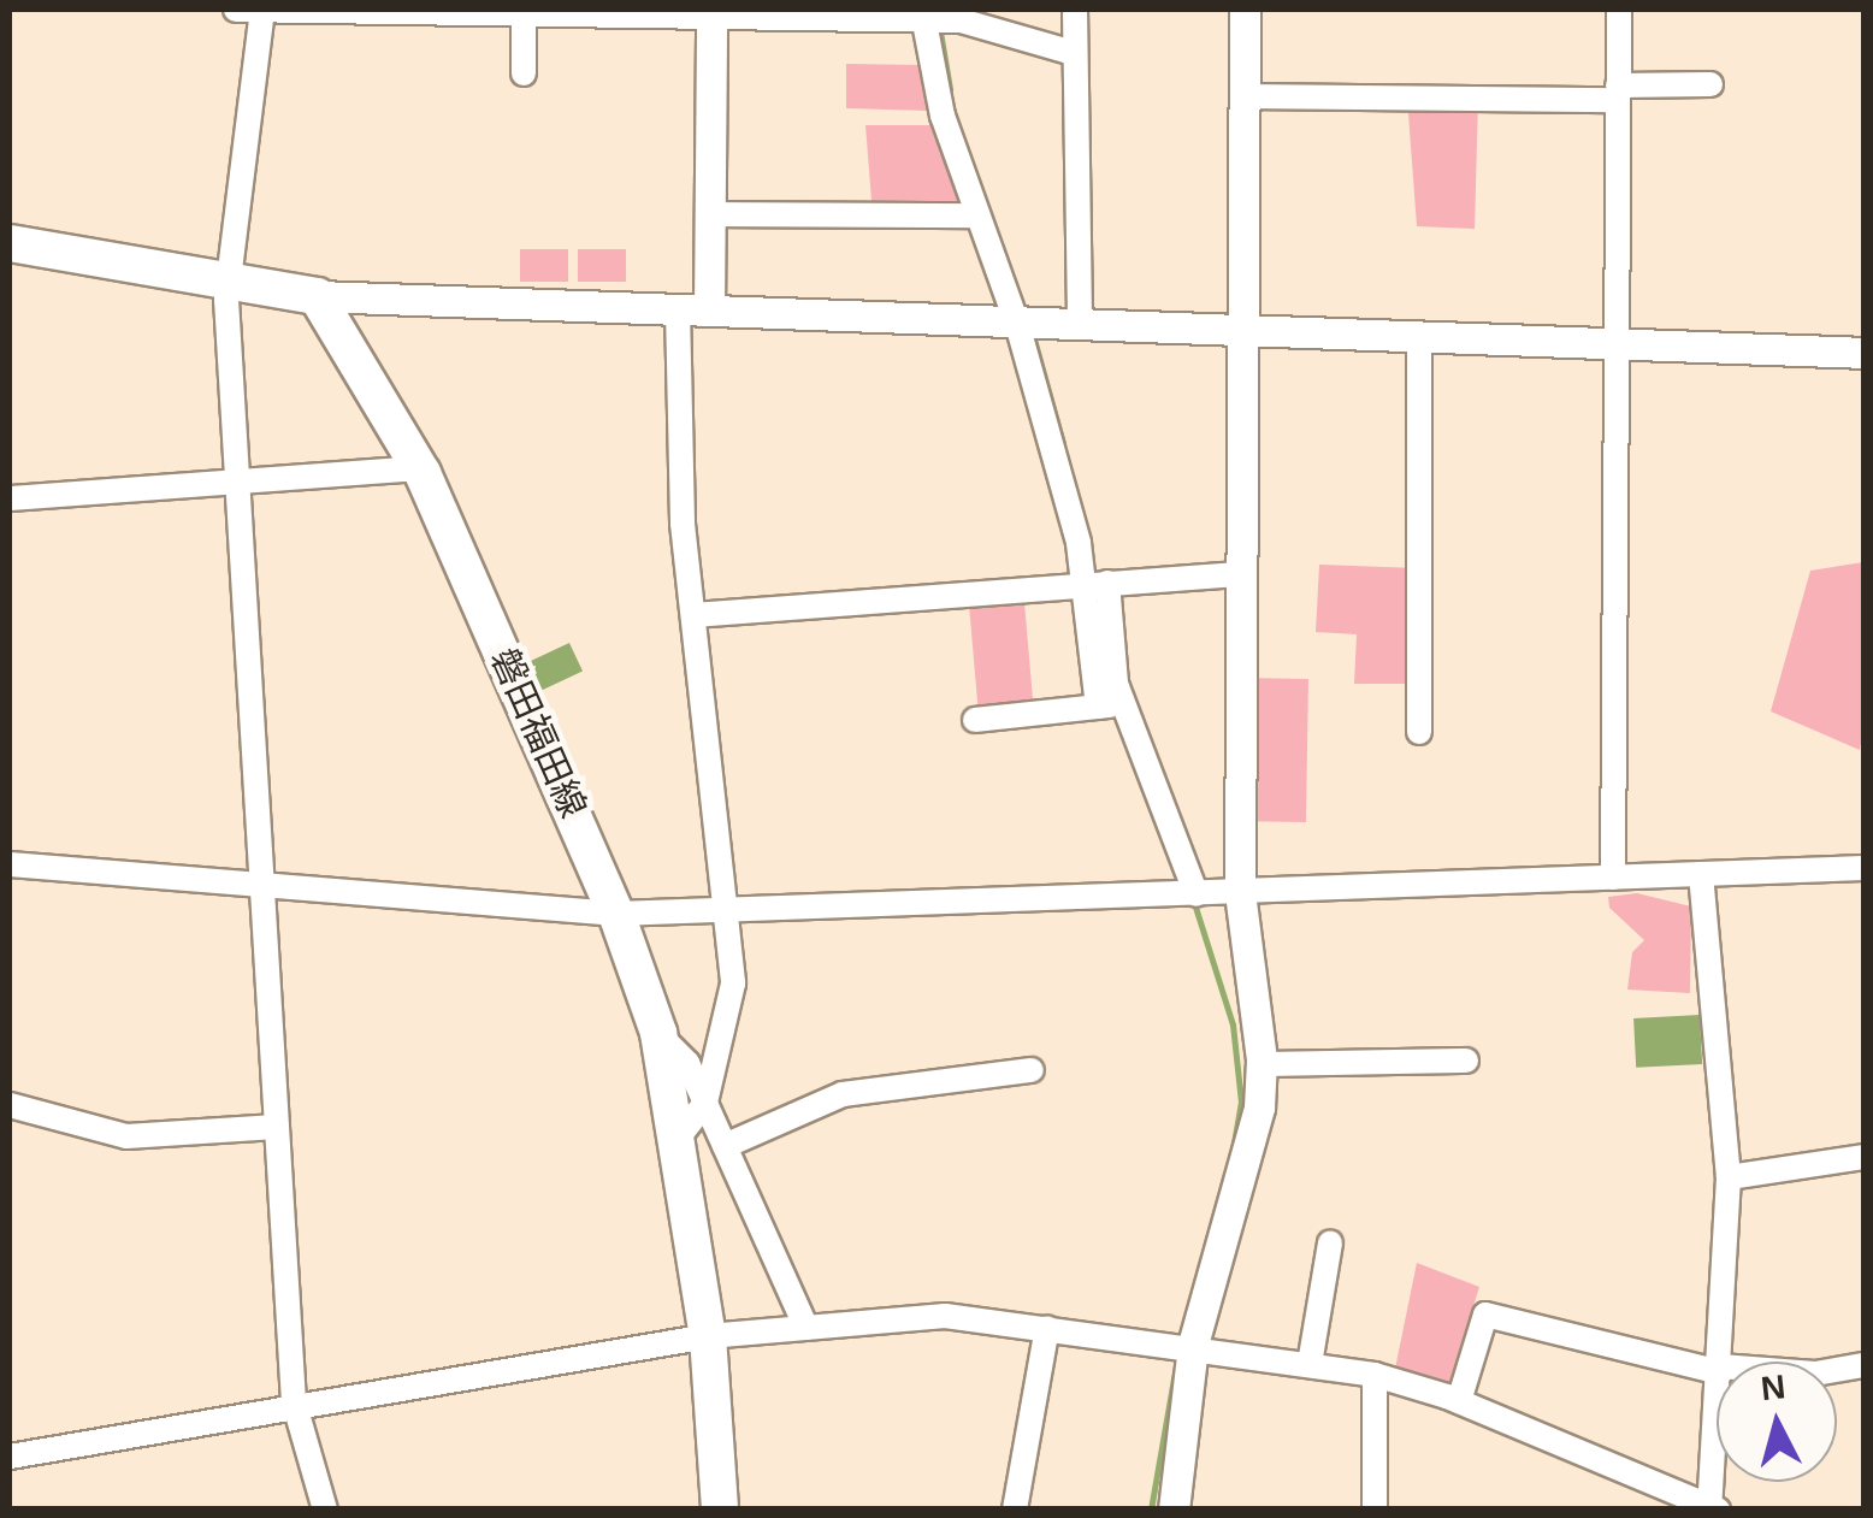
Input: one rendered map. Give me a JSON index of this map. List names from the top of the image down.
{
  "streets": {
    "main road": ["磐田福田線"]
  },
  "north": "top"
}
